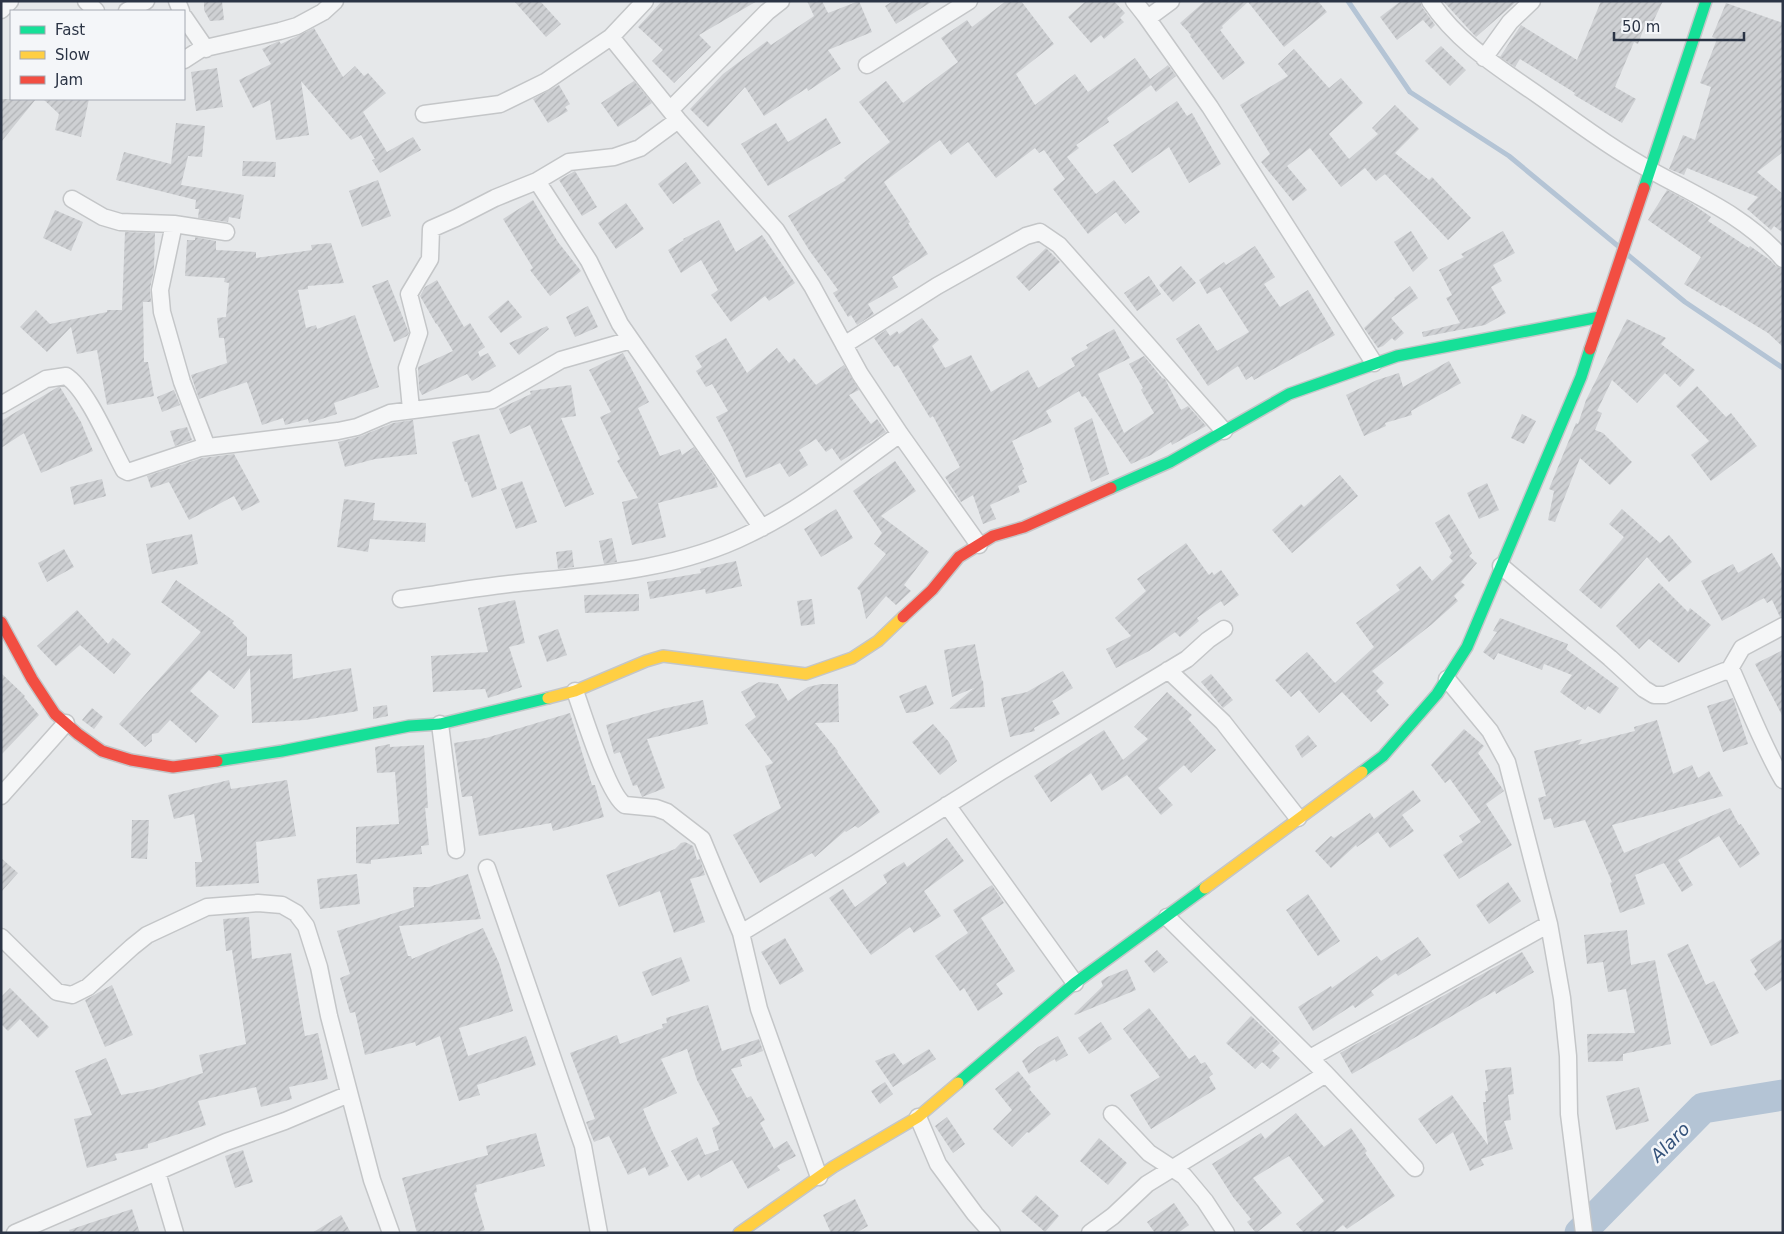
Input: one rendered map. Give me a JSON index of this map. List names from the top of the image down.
{
  "water": ["Alaro"],
  "legend": ["Fast", "Slow", "Jam"],
  "scale_bar": "50 m"
}
